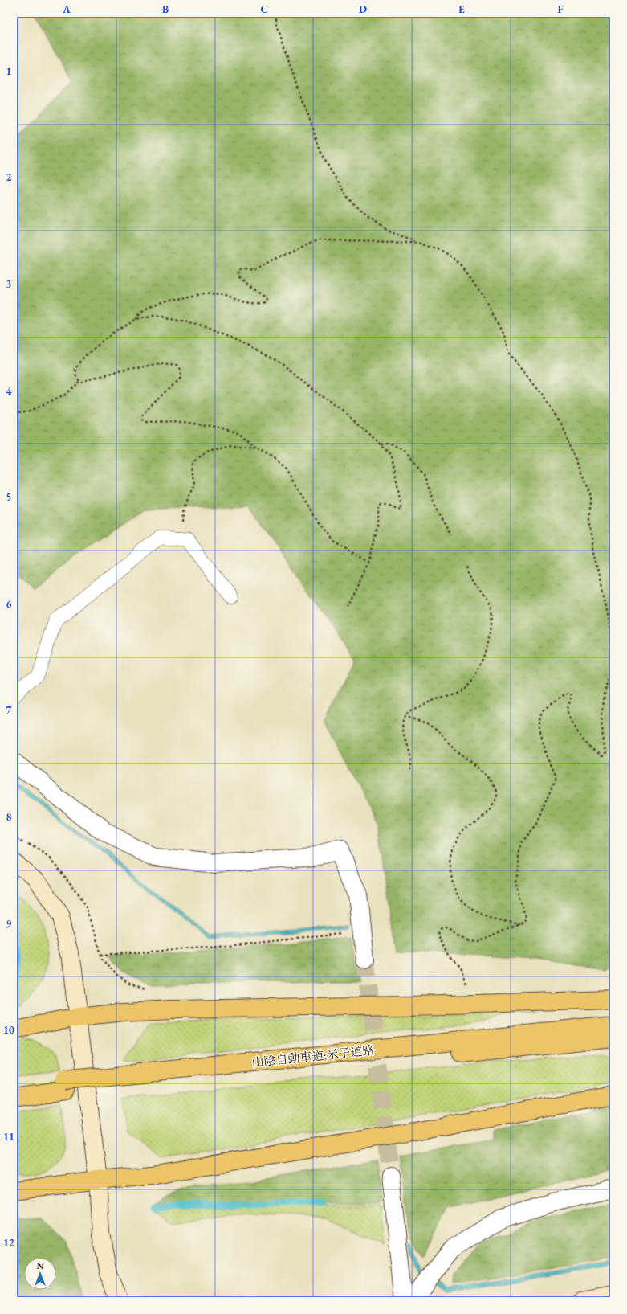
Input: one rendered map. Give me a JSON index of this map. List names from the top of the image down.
{
  "streets": {
    "highway": ["山陰自動車道;米子道路"]
  },
  "north": "top",
  "grid": {
    "columns": [
      "A",
      "B",
      "C",
      "D",
      "E",
      "F"
    ],
    "rows": [
      "1",
      "2",
      "3",
      "4",
      "5",
      "6",
      "7",
      "8",
      "9",
      "10",
      "11",
      "12"
    ]
  }
}
